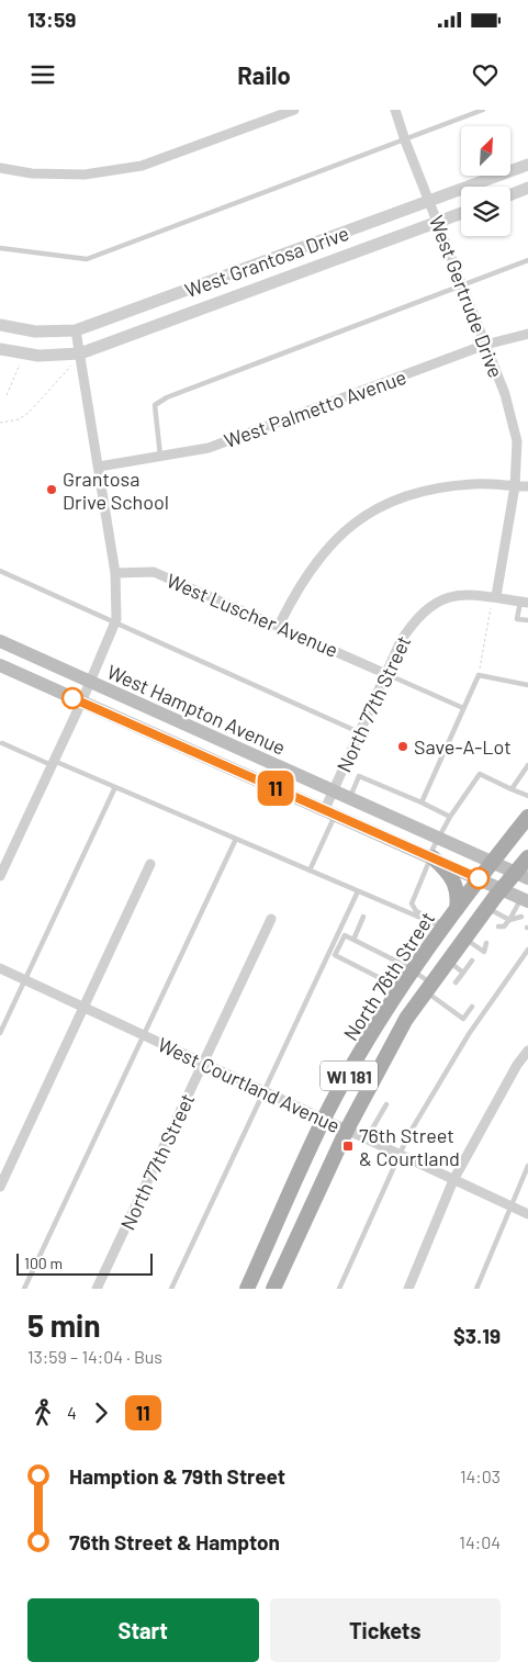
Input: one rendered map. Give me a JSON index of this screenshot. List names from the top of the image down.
{
  "streets": {
    "main road": ["West Hampton Avenue", "North 76th Street", "WI 181"],
    "street": [
      "West Grantosa Drive",
      "West Gertrude Drive",
      "West Palmetto Avenue",
      "West Luscher Avenue",
      "North 77th Street",
      "West Courtland Avenue"
    ]
  },
  "crossings": [
    ["West Grantosa Drive", "West Gertrude Drive"],
    ["West Gertrude Drive", "West Palmetto Avenue"],
    ["West Gertrude Drive", "North 77th Street"],
    ["West Luscher Avenue", "North 77th Street"],
    ["North 77th Street", "West Hampton Avenue"],
    ["North 77th Street", "West Courtland Avenue"],
    ["West Hampton Avenue", "North 76th Street"],
    ["North 76th Street", "West Courtland Avenue"]
  ],
  "places": {
    "other": ["Grantosa Drive School", "Save-A-Lot"],
    "transit": ["76th Street & Courtland"]
  },
  "lines": ["bus line 11"],
  "scale_bar": "100 m",
  "north": "top right",
  "page": {
    "status": "13:59",
    "header": "Railo",
    "on_map": "11",
    "scale": "100 m",
    "heading": ["5 min", "13:59 – 14:04 · Bus", "$3.19"],
    "legs": ["4", "11"],
    "list": [
      {
        "name": "Hamption & 79th Street",
        "value": "14:03"
      },
      {
        "name": "76th Street & Hampton",
        "value": "14:04"
      }
    ],
    "buttons": ["Start", "Tickets"]
  }
}
